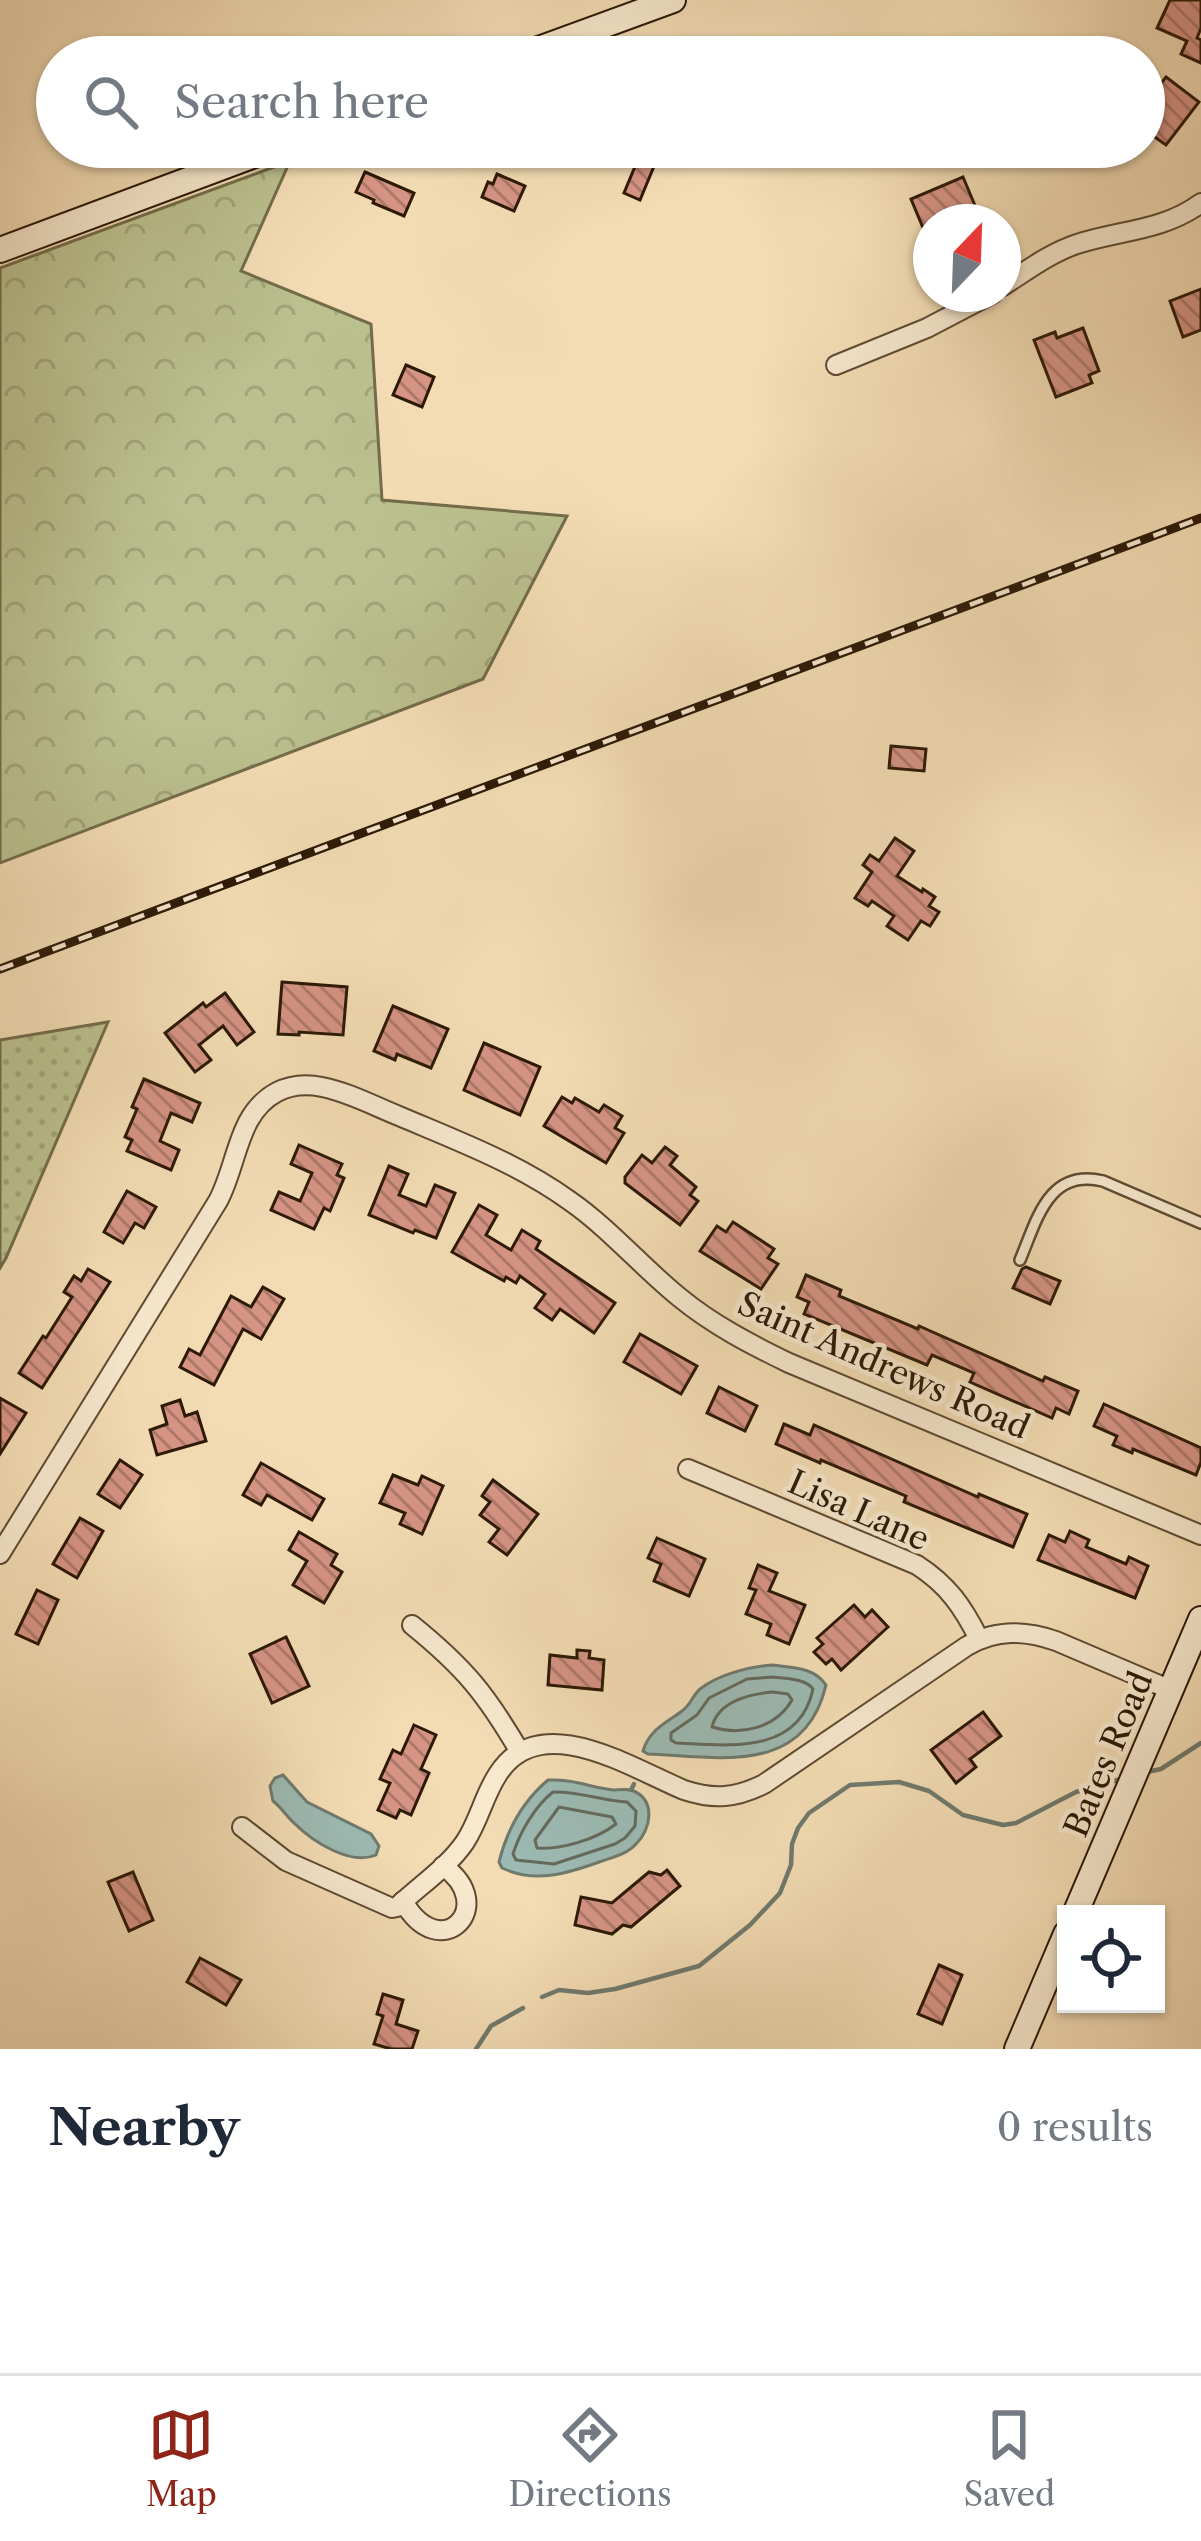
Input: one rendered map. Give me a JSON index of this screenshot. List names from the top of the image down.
{
  "streets": {
    "main road": ["Bates Road"],
    "street": ["Saint Andrews Road", "Lisa Lane"]
  },
  "north": "top right",
  "page": {
    "search": "Search here",
    "heading": ["Nearby", "0 results"],
    "nav": ["Map", "Directions", "Saved"]
  }
}
